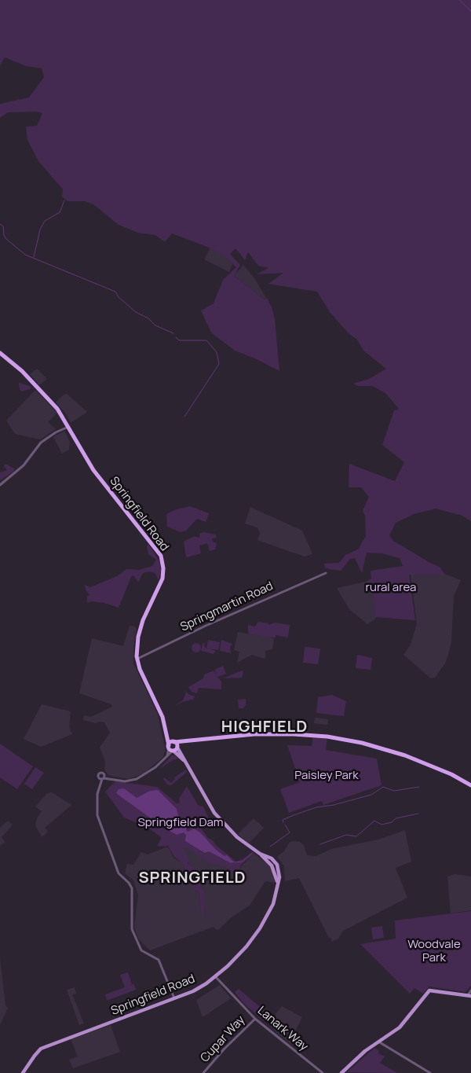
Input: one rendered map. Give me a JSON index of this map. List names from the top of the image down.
{
  "streets": {
    "highway": ["Springfield Road"],
    "street": ["Springmartin Road", "Lanark Way", "Cupar Way"]
  },
  "crossings": [
    ["Springfield Road", "Springmartin Road"],
    ["Springfield Road", "Lanark Way"],
    ["Lanark Way", "Cupar Way"]
  ],
  "districts": ["HIGHFIELD", "SPRINGFIELD"],
  "parks": [
    "rural area",
    "Paisley Park",
    "Springfield Dam",
    "Woodvale Park"
  ]
}
